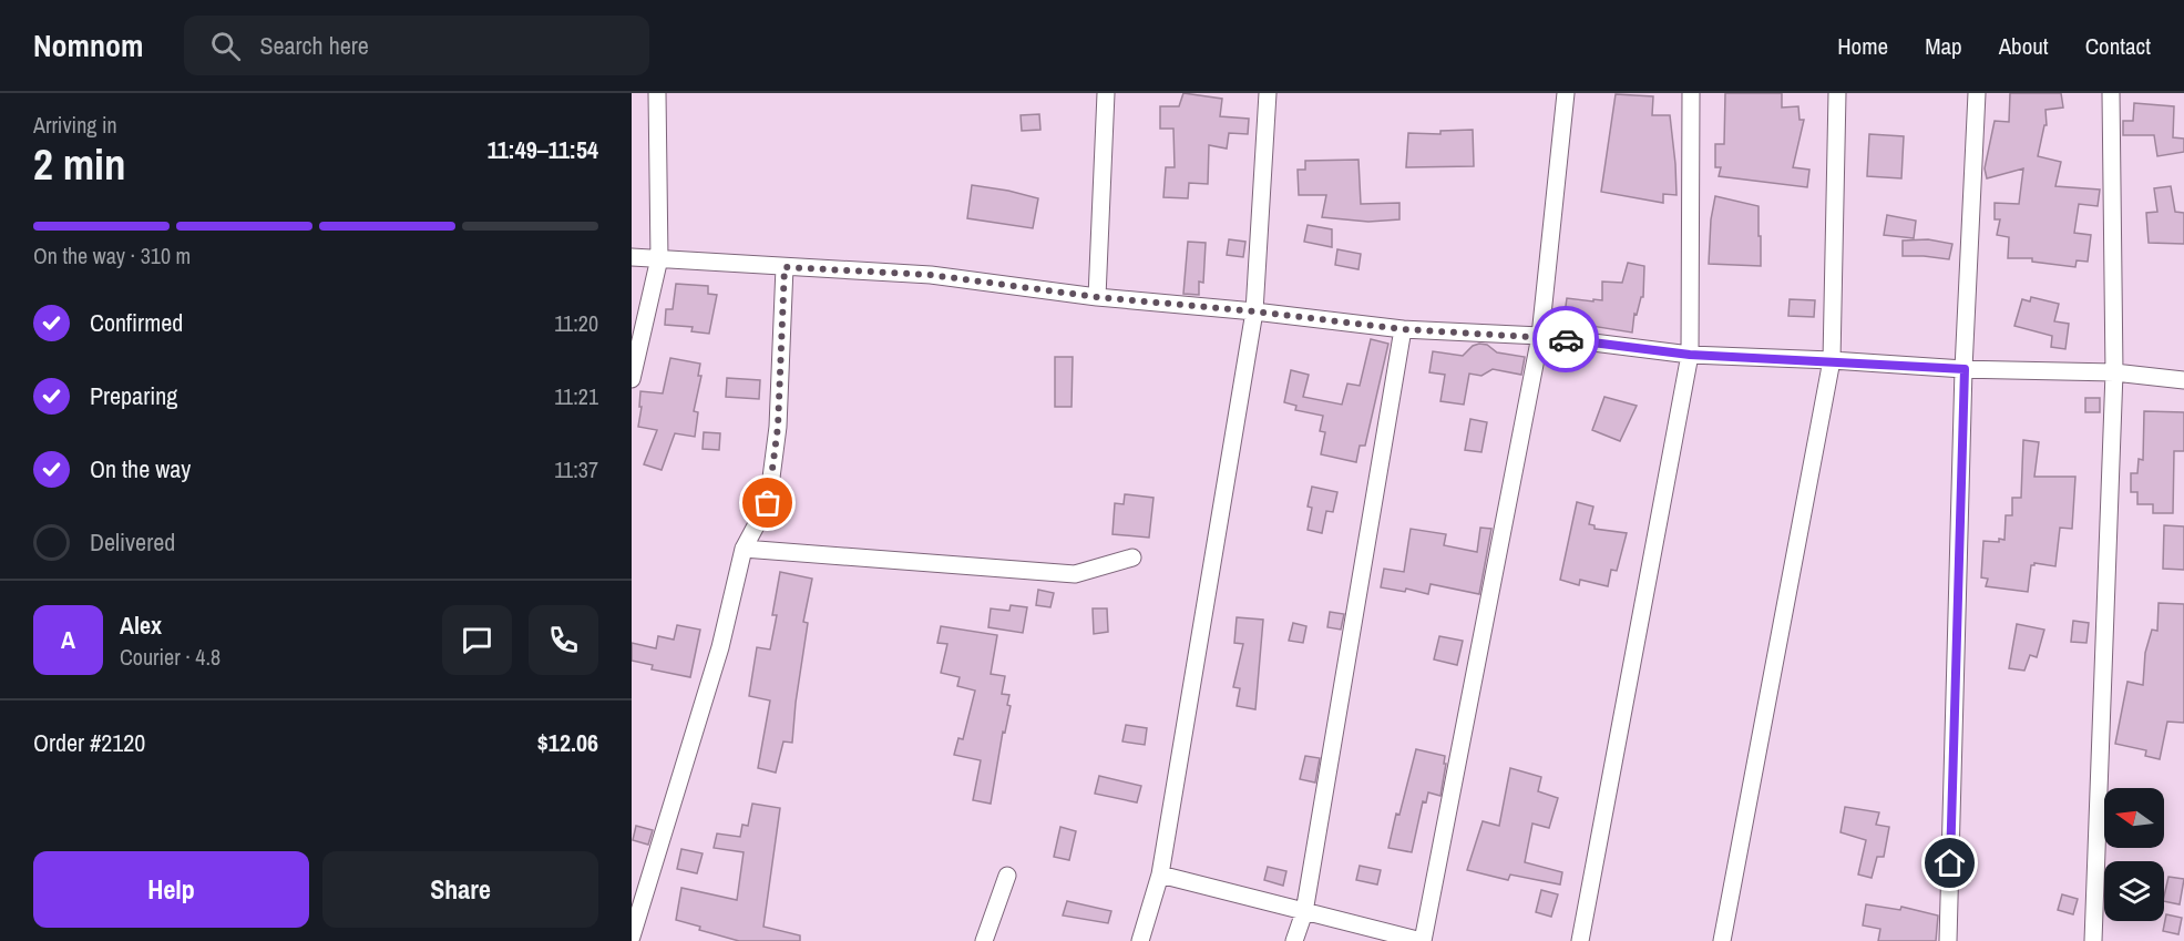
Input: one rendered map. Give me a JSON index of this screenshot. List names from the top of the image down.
{
  "north": "left",
  "page": {
    "header": "Nomnom",
    "search": "Search here",
    "nav": [
      "Home",
      "Map",
      "About",
      "Contact"
    ],
    "heading": ["2 min", "Arriving in", "11:49–11:54"],
    "panel": [
      "Alex",
      "Courier · 4.8",
      "Order #2120",
      "$12.06"
    ],
    "bar": "On the way · 310 m",
    "list": [
      ["Confirmed", "11:20"],
      ["Preparing", "11:21"],
      ["On the way", "11:37"],
      "Delivered"
    ],
    "round": "A",
    "buttons": ["Help", "Share"]
  }
}
